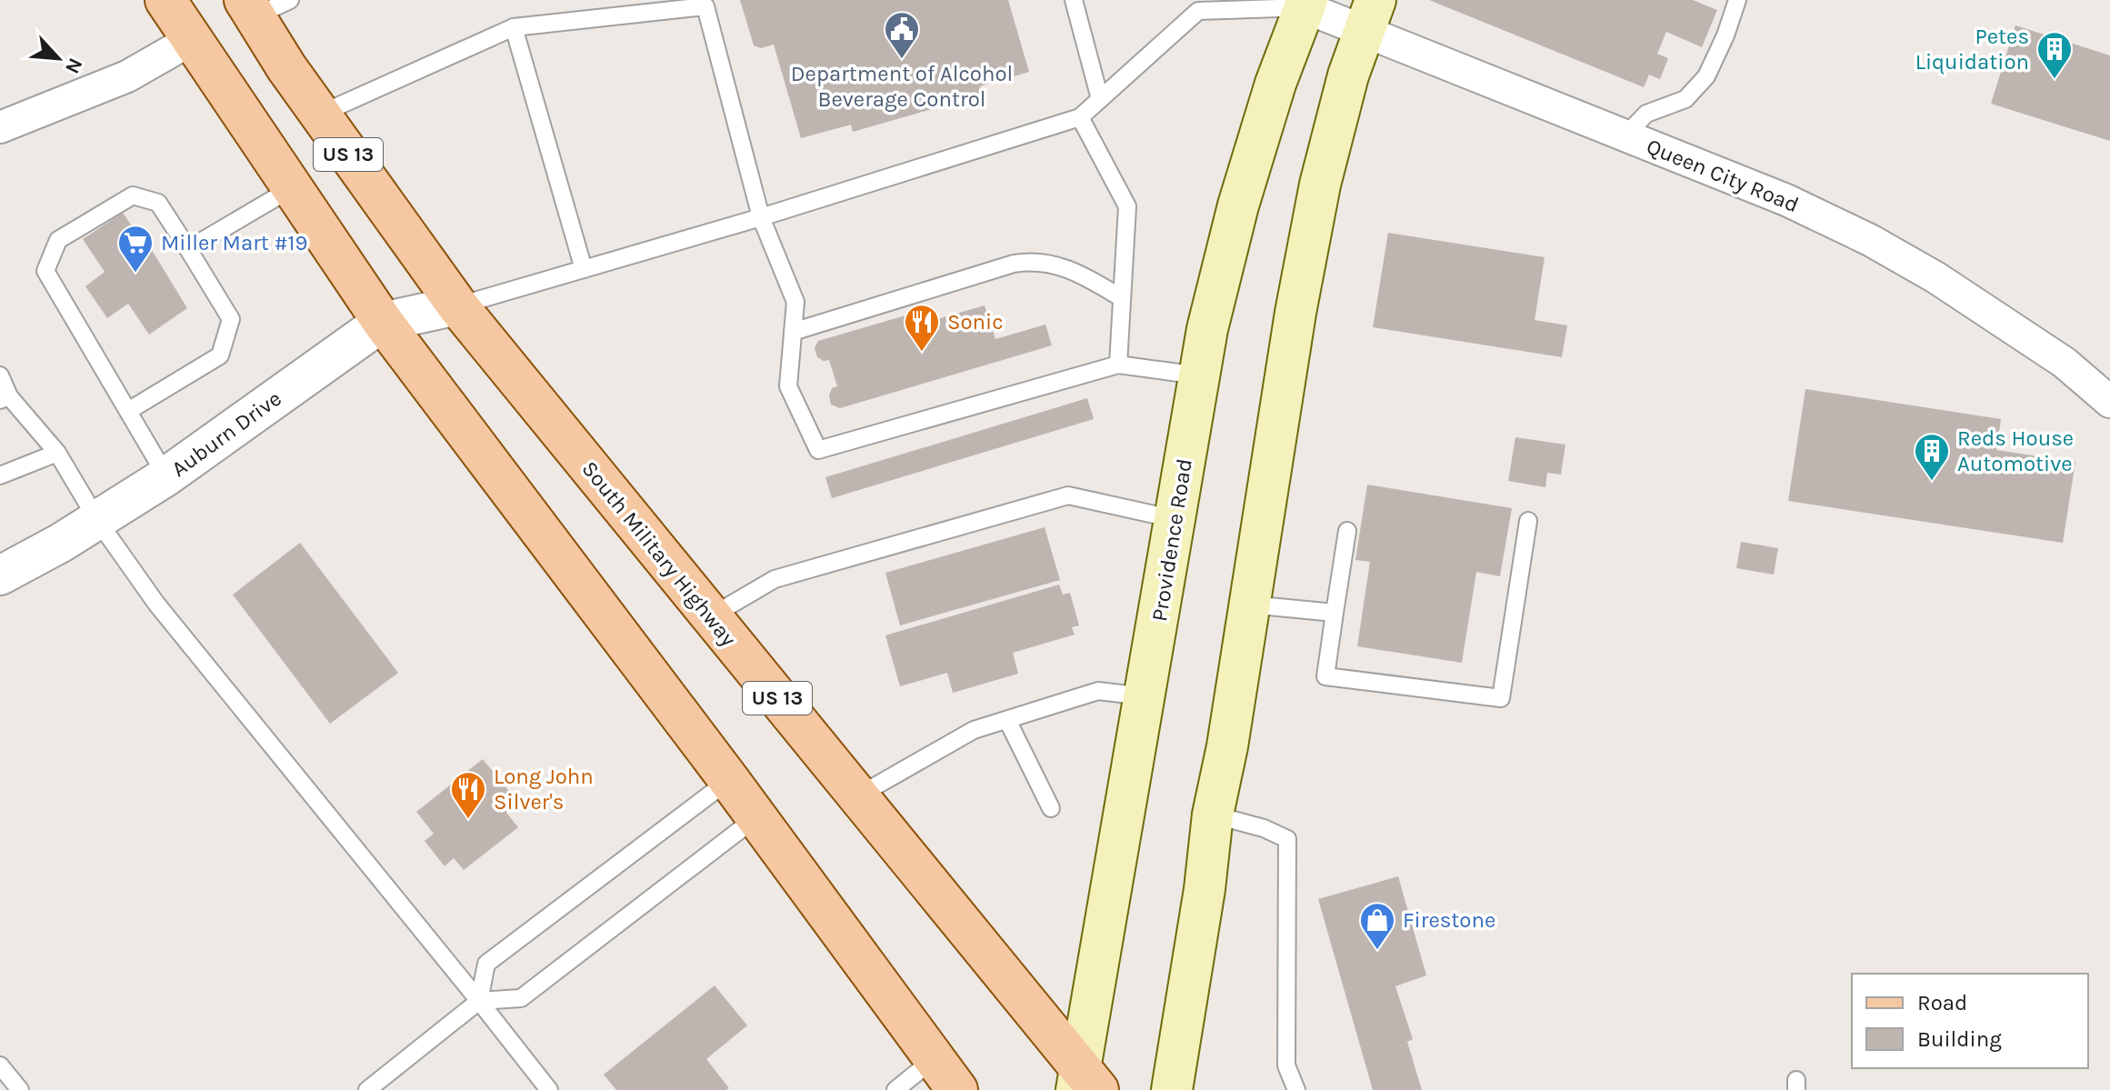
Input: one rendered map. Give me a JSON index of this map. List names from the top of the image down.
{
  "streets": {
    "main road": ["US 13", "Providence Road", "South Military Highway"],
    "street": ["Queen City Road", "Auburn Drive"]
  },
  "crossings": [
    ["US 13", "Auburn Drive"],
    ["Queen City Road", "Providence Road"],
    ["Auburn Drive", "South Military Highway"],
    ["Providence Road", "South Military Highway"]
  ],
  "places": {
    "public building": ["Department of Alcohol Beverage Control"],
    "building": ["Petes Liquidation", "Reds House Automotive"],
    "supermarket": ["Miller Mart #19"],
    "restaurant": ["Sonic", "Long John Silver's"],
    "shop": ["Firestone"]
  },
  "legend": ["Road", "Building"],
  "north": "bottom right"
}
